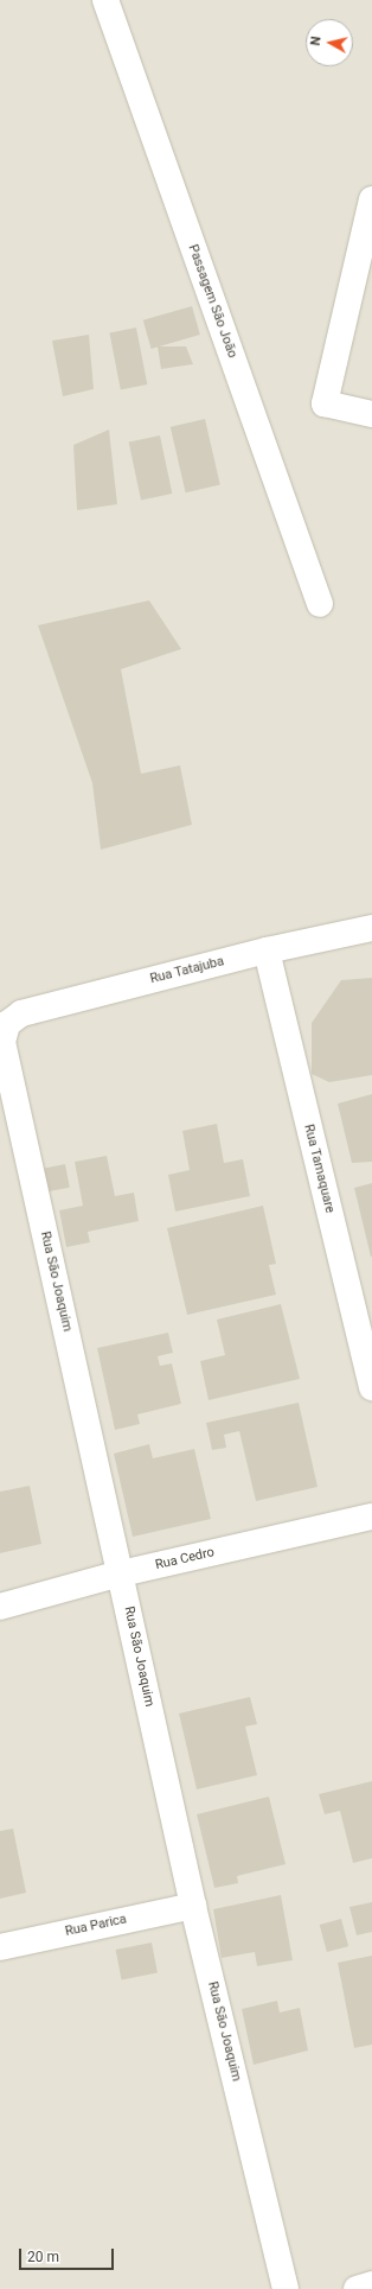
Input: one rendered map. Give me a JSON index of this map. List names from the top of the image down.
{
  "streets": {
    "street": [
      "Passagem São João",
      "Rua Tatajuba",
      "Rua Tamaquare",
      "Rua São Joaquim",
      "Rua Cedro",
      "Rua Parica"
    ]
  },
  "crossings": [
    ["Rua Tatajuba", "Rua Tamaquare"],
    ["Rua Tatajuba", "Rua São Joaquim"],
    ["Rua São Joaquim", "Rua Cedro"],
    ["Rua São Joaquim", "Rua Parica"]
  ],
  "scale_bar": "20 m",
  "north": "left"
}
